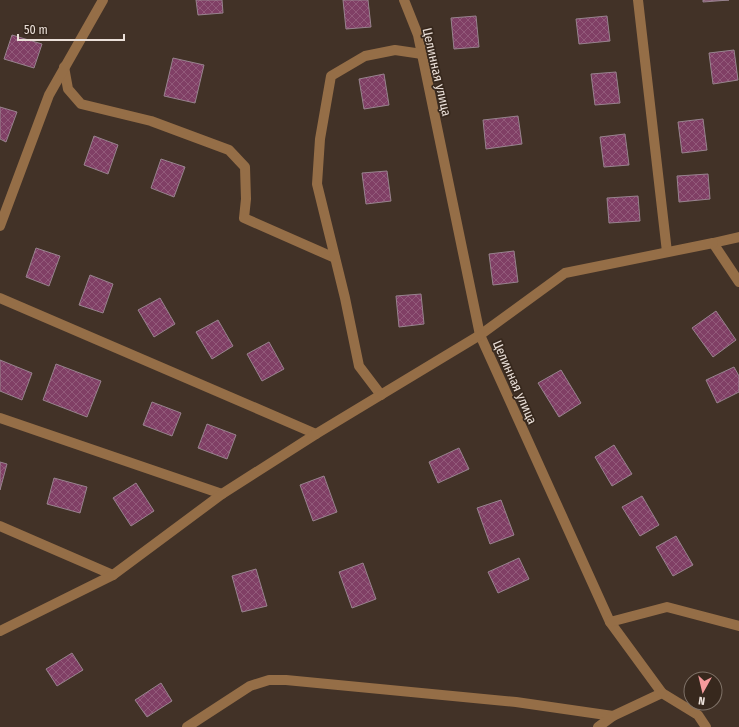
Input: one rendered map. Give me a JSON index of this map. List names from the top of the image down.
{
  "streets": {
    "street": ["Целинная улица"]
  },
  "scale_bar": "50 m",
  "north": "bottom"
}
